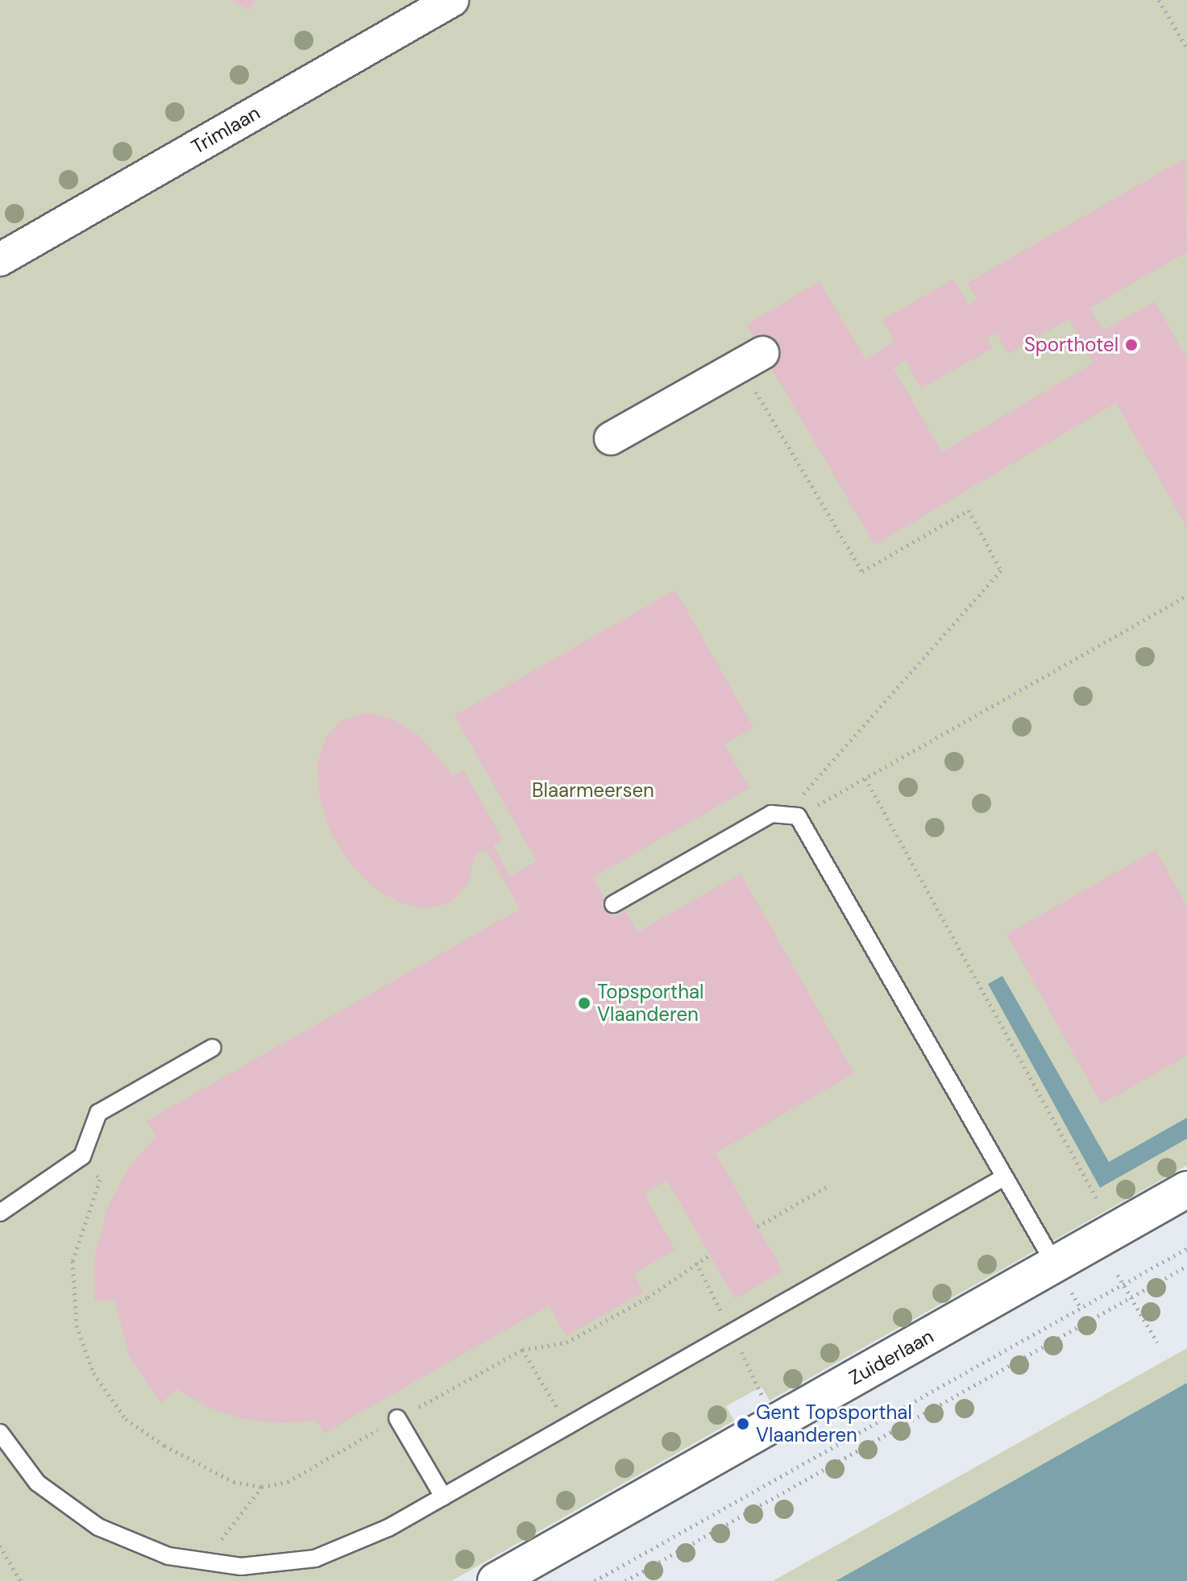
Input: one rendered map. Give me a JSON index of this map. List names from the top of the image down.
{
  "streets": {
    "street": ["Trimlaan", "Zuiderlaan"]
  },
  "parks": ["Blaarmeersen"],
  "places": ["Sporthotel", "Topsporthal Vlaanderen", "Gent Topsporthal Vlaanderen"]
}
